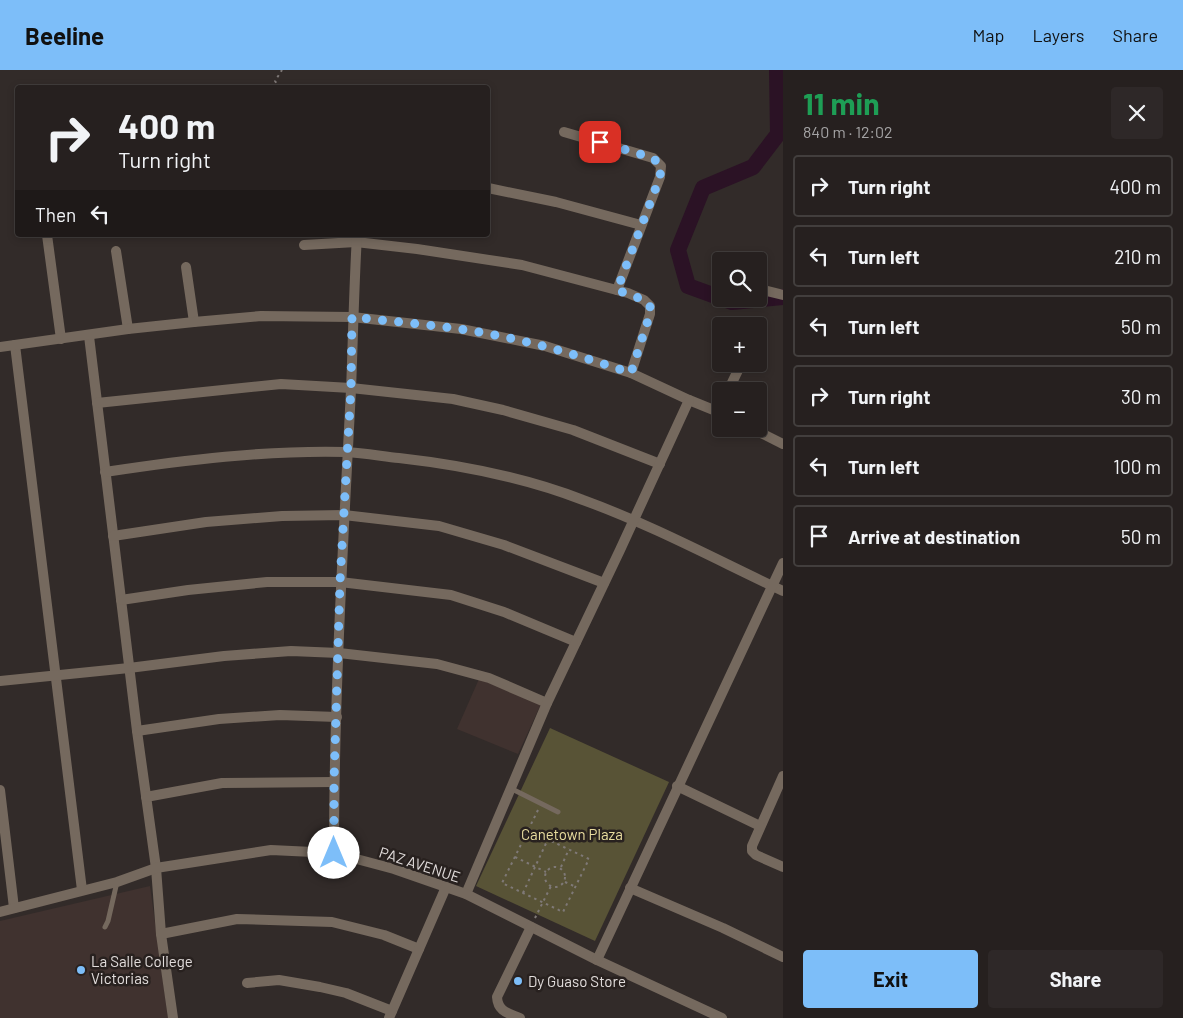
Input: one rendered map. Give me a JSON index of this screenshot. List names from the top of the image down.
{
  "streets": {
    "street": ["PAZ AVENUE"]
  },
  "parks": ["Canetown Plaza"],
  "places": ["La Salle College Victorias", "Dy Guaso Store"],
  "page": {
    "header": "Beeline",
    "nav": ["Map", "Layers", "Share"],
    "heading": ["11 min", "840 m · 12:02"],
    "turn": ["400 m", "Turn right"],
    "list": [
      {
        "name": "Turn right",
        "value": "400 m"
      },
      {
        "name": "Turn left",
        "value": "210 m"
      },
      {
        "name": "Turn left",
        "value": "50 m"
      },
      {
        "name": "Turn right",
        "value": "30 m"
      },
      {
        "name": "Turn left",
        "value": "100 m"
      },
      {
        "name": "Arrive at destination",
        "value": "50 m"
      }
    ],
    "then": "Then",
    "map_buttons": ["+", "−"],
    "buttons": ["Exit", "Share"]
  }
}
